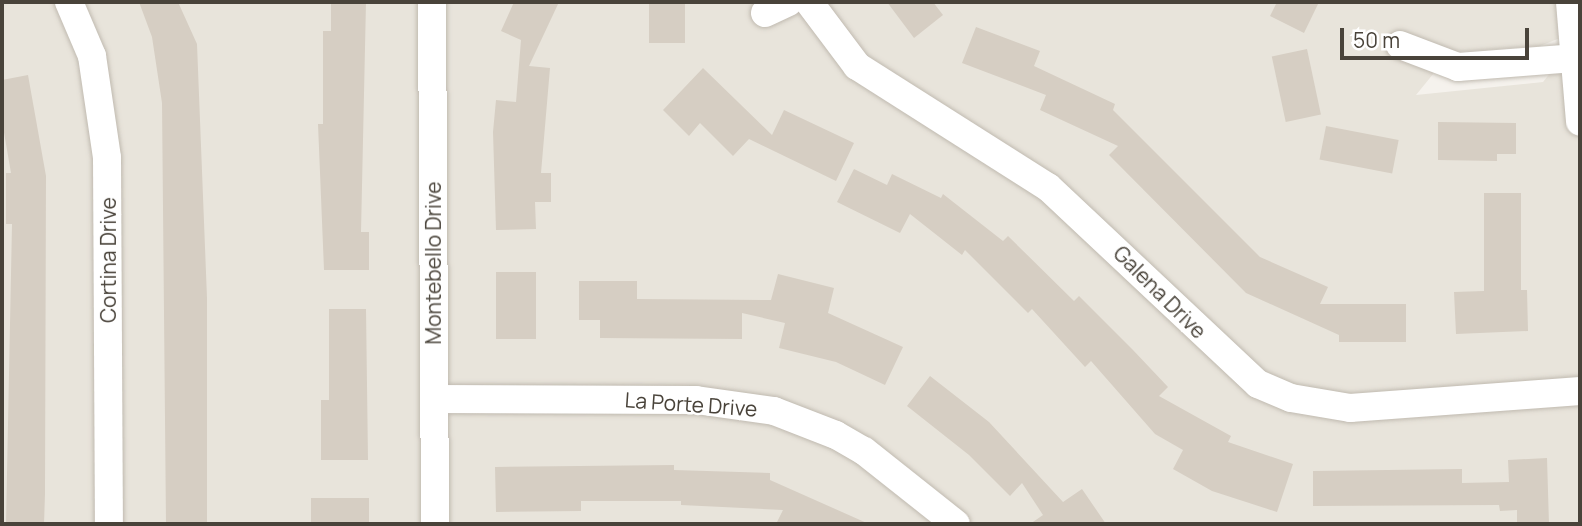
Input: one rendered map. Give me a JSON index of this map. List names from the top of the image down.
{
  "streets": {
    "street": [
      "Cortina Drive",
      "Montebello Drive",
      "Galena Drive",
      "La Porte Drive"
    ]
  },
  "crossings": [
    ["Montebello Drive", "La Porte Drive"]
  ],
  "scale_bar": "50 m"
}
